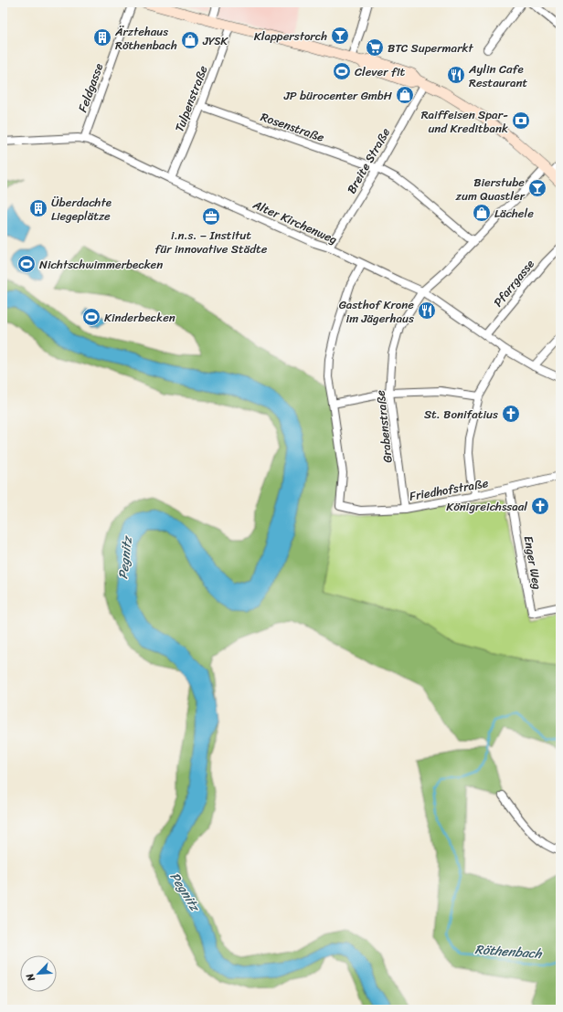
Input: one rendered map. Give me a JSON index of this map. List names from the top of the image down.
{
  "streets": {
    "street": [
      "Feldgasse",
      "Tulpenstraße",
      "Rosenstraße",
      "Breite Straße",
      "Alter Kirchenweg",
      "Pfarrgasse",
      "Grabenstraße",
      "Friedhofstraße",
      "Enger Weg"
    ]
  },
  "crossings": [
    ["Feldgasse", "Alter Kirchenweg"],
    ["Tulpenstraße", "Rosenstraße"],
    ["Tulpenstraße", "Alter Kirchenweg"],
    ["Rosenstraße", "Breite Straße"],
    ["Breite Straße", "Alter Kirchenweg"],
    ["Alter Kirchenweg", "Pfarrgasse"],
    ["Alter Kirchenweg", "Grabenstraße"],
    ["Grabenstraße", "Friedhofstraße"],
    ["Friedhofstraße", "Enger Weg"]
  ],
  "water": ["Pegnitz", "Röthenbach"],
  "places": {
    "bar": ["Klapperstorch", "Bierstube zum Quastler"],
    "building": ["Ärztehaus Röthenbach", "Überdachte Liegeplätze"],
    "shop": ["JYSK", "JP bürocenter GmbH", "Lächele"],
    "supermarket": ["BTC Supermarkt"],
    "sports": ["Clever fit", "Nichtschwimmerbecken", "Kinderbecken"],
    "restaurant": ["Aylin Cafe Restaurant", "Gasthof Krone im Jägerhaus"],
    "bank": ["Raiffeisen Spar- und Kreditbank"],
    "office": ["i.n.s. – Institut für innovative Städte"],
    "church": ["St. Bonifatius", "Königreichssaal"]
  },
  "north": "bottom left"
}
